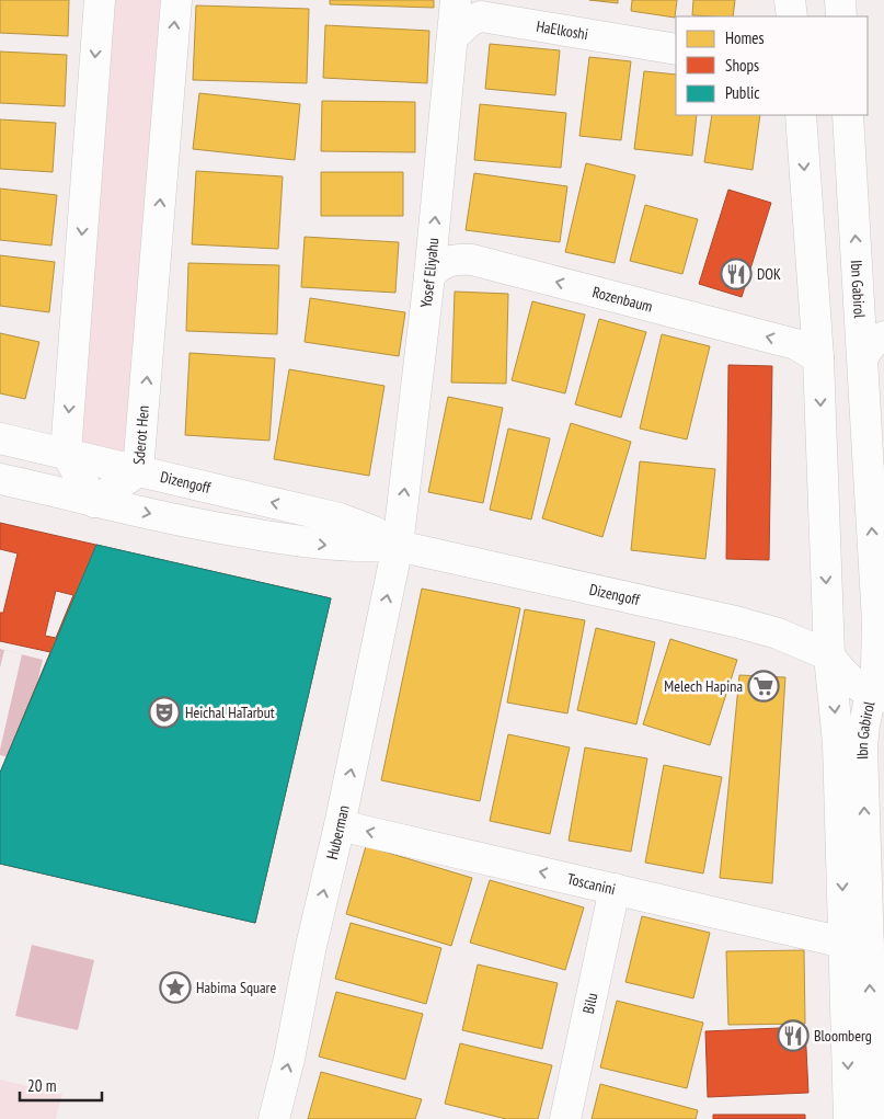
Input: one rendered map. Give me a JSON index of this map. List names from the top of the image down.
{
  "streets": {
    "street": [
      "HaElkoshi",
      "Yosef Eliyahu",
      "Ibn Gabirol",
      "Rozenbaum",
      "Sderot Hen",
      "Dizengoff",
      "Huberman",
      "Toscanini",
      "Bilu"
    ]
  },
  "crossings": [
    ["HaElkoshi", "Yosef Eliyahu"],
    ["Yosef Eliyahu", "Rozenbaum"],
    ["Yosef Eliyahu", "Dizengoff"],
    ["Yosef Eliyahu", "Huberman"],
    ["Ibn Gabirol", "Rozenbaum"],
    ["Ibn Gabirol", "Dizengoff"],
    ["Ibn Gabirol", "Toscanini"],
    ["Sderot Hen", "Dizengoff"],
    ["Dizengoff", "Huberman"],
    ["Huberman", "Toscanini"],
    ["Toscanini", "Bilu"]
  ],
  "one_way": [
    "Yosef Eliyahu",
    "Rozenbaum",
    "Huberman",
    "Toscanini"
  ],
  "places": {
    "restaurant": ["DOK", "Bloomberg"],
    "supermarket": ["Melech Hapina"],
    "theatre": ["Heichal HaTarbut"],
    "place": ["Habima Square"]
  },
  "legend": ["Homes", "Shops", "Public"],
  "scale_bar": "20 m"
}
